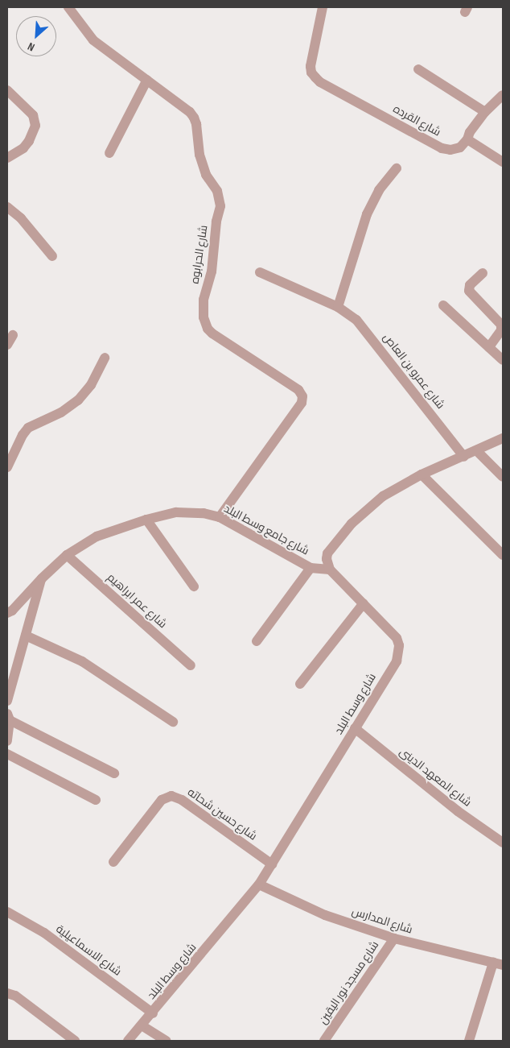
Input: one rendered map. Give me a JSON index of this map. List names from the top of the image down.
{
  "streets": {
    "street": [
      "شارع القرده",
      "شارع الحرابوه",
      "شارع عمرو بن العاص",
      "شارع جامع وسط البلد",
      "شارع عمر ابراهيم",
      "شارع وسط البلد",
      "شارع المعهد الدينى",
      "شارع حسين شحاته",
      "شارع المدارس",
      "شارع الاسماعيلية",
      "شارع مسجد نور اليقين"
    ]
  },
  "crossings": [
    ["شارع الحرابوه", "شارع جامع وسط البلد"],
    ["شارع جامع وسط البلد", "شارع عمر ابراهيم"],
    ["شارع جامع وسط البلد", "شارع وسط البلد"],
    ["شارع وسط البلد", "شارع المعهد الدينى"],
    ["شارع وسط البلد", "شارع حسين شحاته"],
    ["شارع وسط البلد", "شارع المدارس"],
    ["شارع وسط البلد", "شارع الاسماعيلية"],
    ["شارع المدارس", "شارع مسجد نور اليقين"]
  ],
  "north": "bottom left"
}
